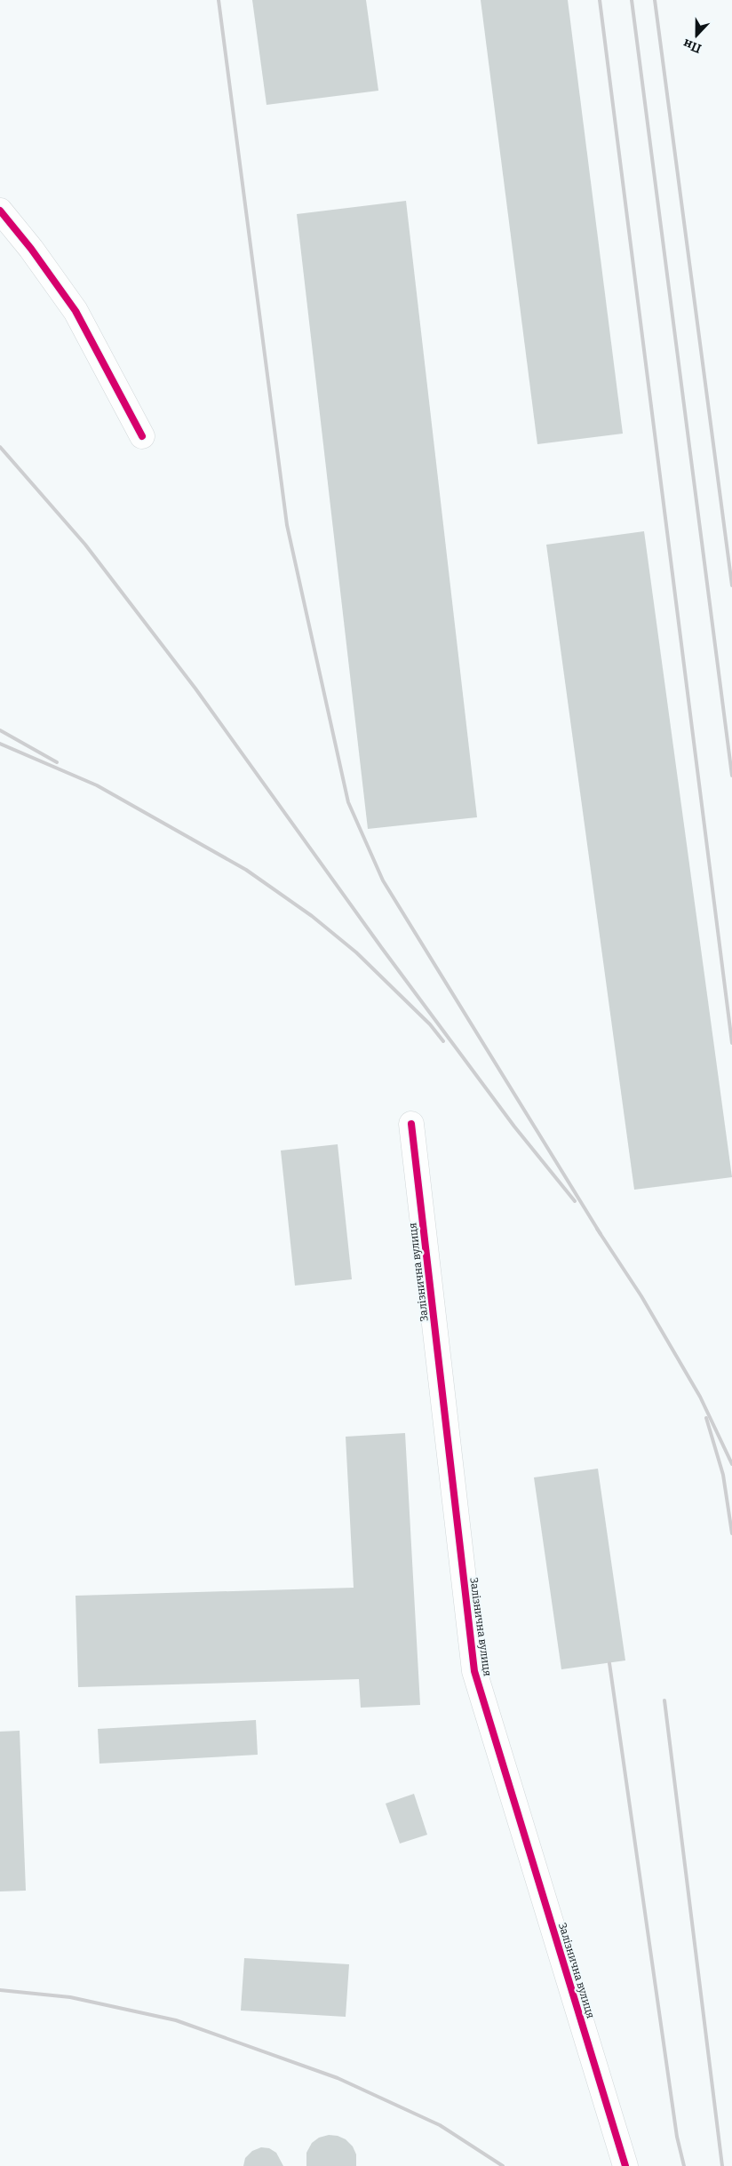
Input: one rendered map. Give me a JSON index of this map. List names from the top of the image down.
{
  "streets": {
    "street": ["Залізнична вулиця"]
  },
  "north": "bottom"
}
